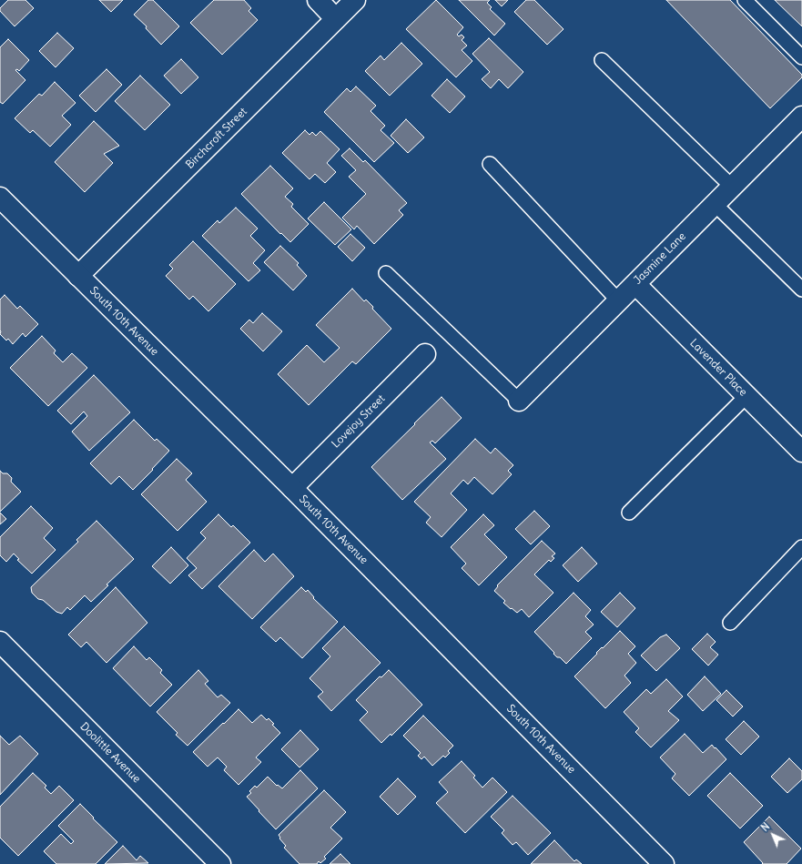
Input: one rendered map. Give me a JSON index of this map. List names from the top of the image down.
{
  "streets": {
    "street": [
      "Birchcroft Street",
      "Jasmine Lane",
      "South 10th Avenue",
      "Lavender Place",
      "Lovejoy Street",
      "Doolittle Avenue"
    ]
  },
  "crossings": [
    ["Birchcroft Street", "South 10th Avenue"],
    ["Jasmine Lane", "Lavender Place"],
    ["South 10th Avenue", "Lovejoy Street"]
  ],
  "north": "top left"
}
